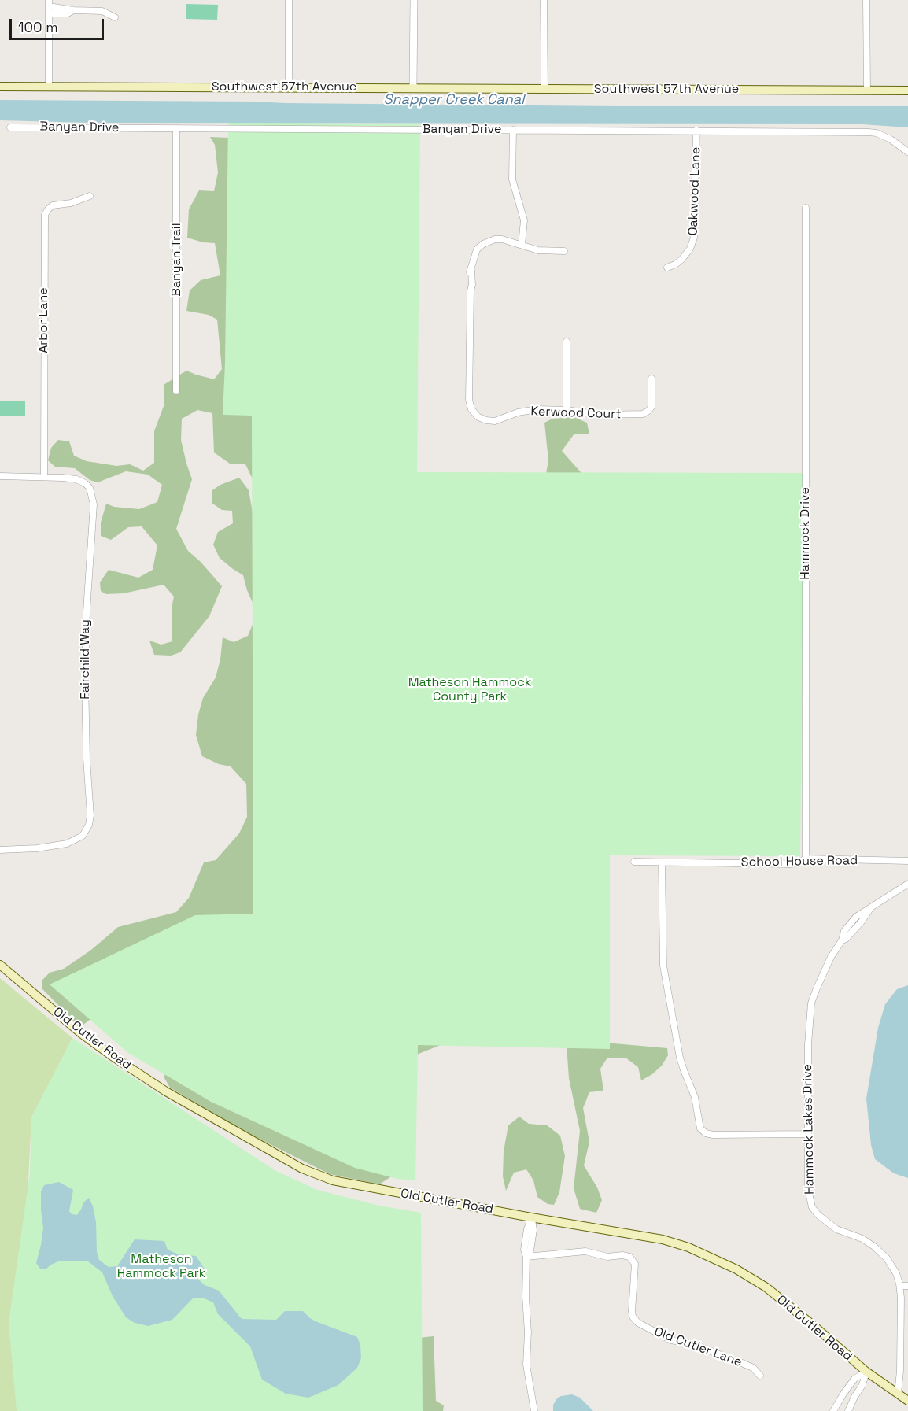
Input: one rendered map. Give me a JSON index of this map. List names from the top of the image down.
{
  "streets": {
    "main road": ["Southwest 57th Avenue", "Old Cutler Road"],
    "street": [
      "Banyan Drive",
      "Oakwood Lane",
      "Banyan Trail",
      "Arbor Lane",
      "Kerwood Court",
      "Hammock Drive",
      "Fairchild Way",
      "School House Road",
      "Hammock Lakes Drive",
      "Old Cutler Lane"
    ]
  },
  "crossings": [
    ["Banyan Drive", "Oakwood Lane"],
    ["Banyan Drive", "Banyan Trail"],
    ["Arbor Lane", "Fairchild Way"],
    ["Hammock Drive", "School House Road"],
    ["Old Cutler Road", "Hammock Lakes Drive"]
  ],
  "water": ["Snapper Creek Canal"],
  "parks": ["Matheson Hammock County Park", "Matheson Hammock Park"],
  "scale_bar": "100 m"
}
